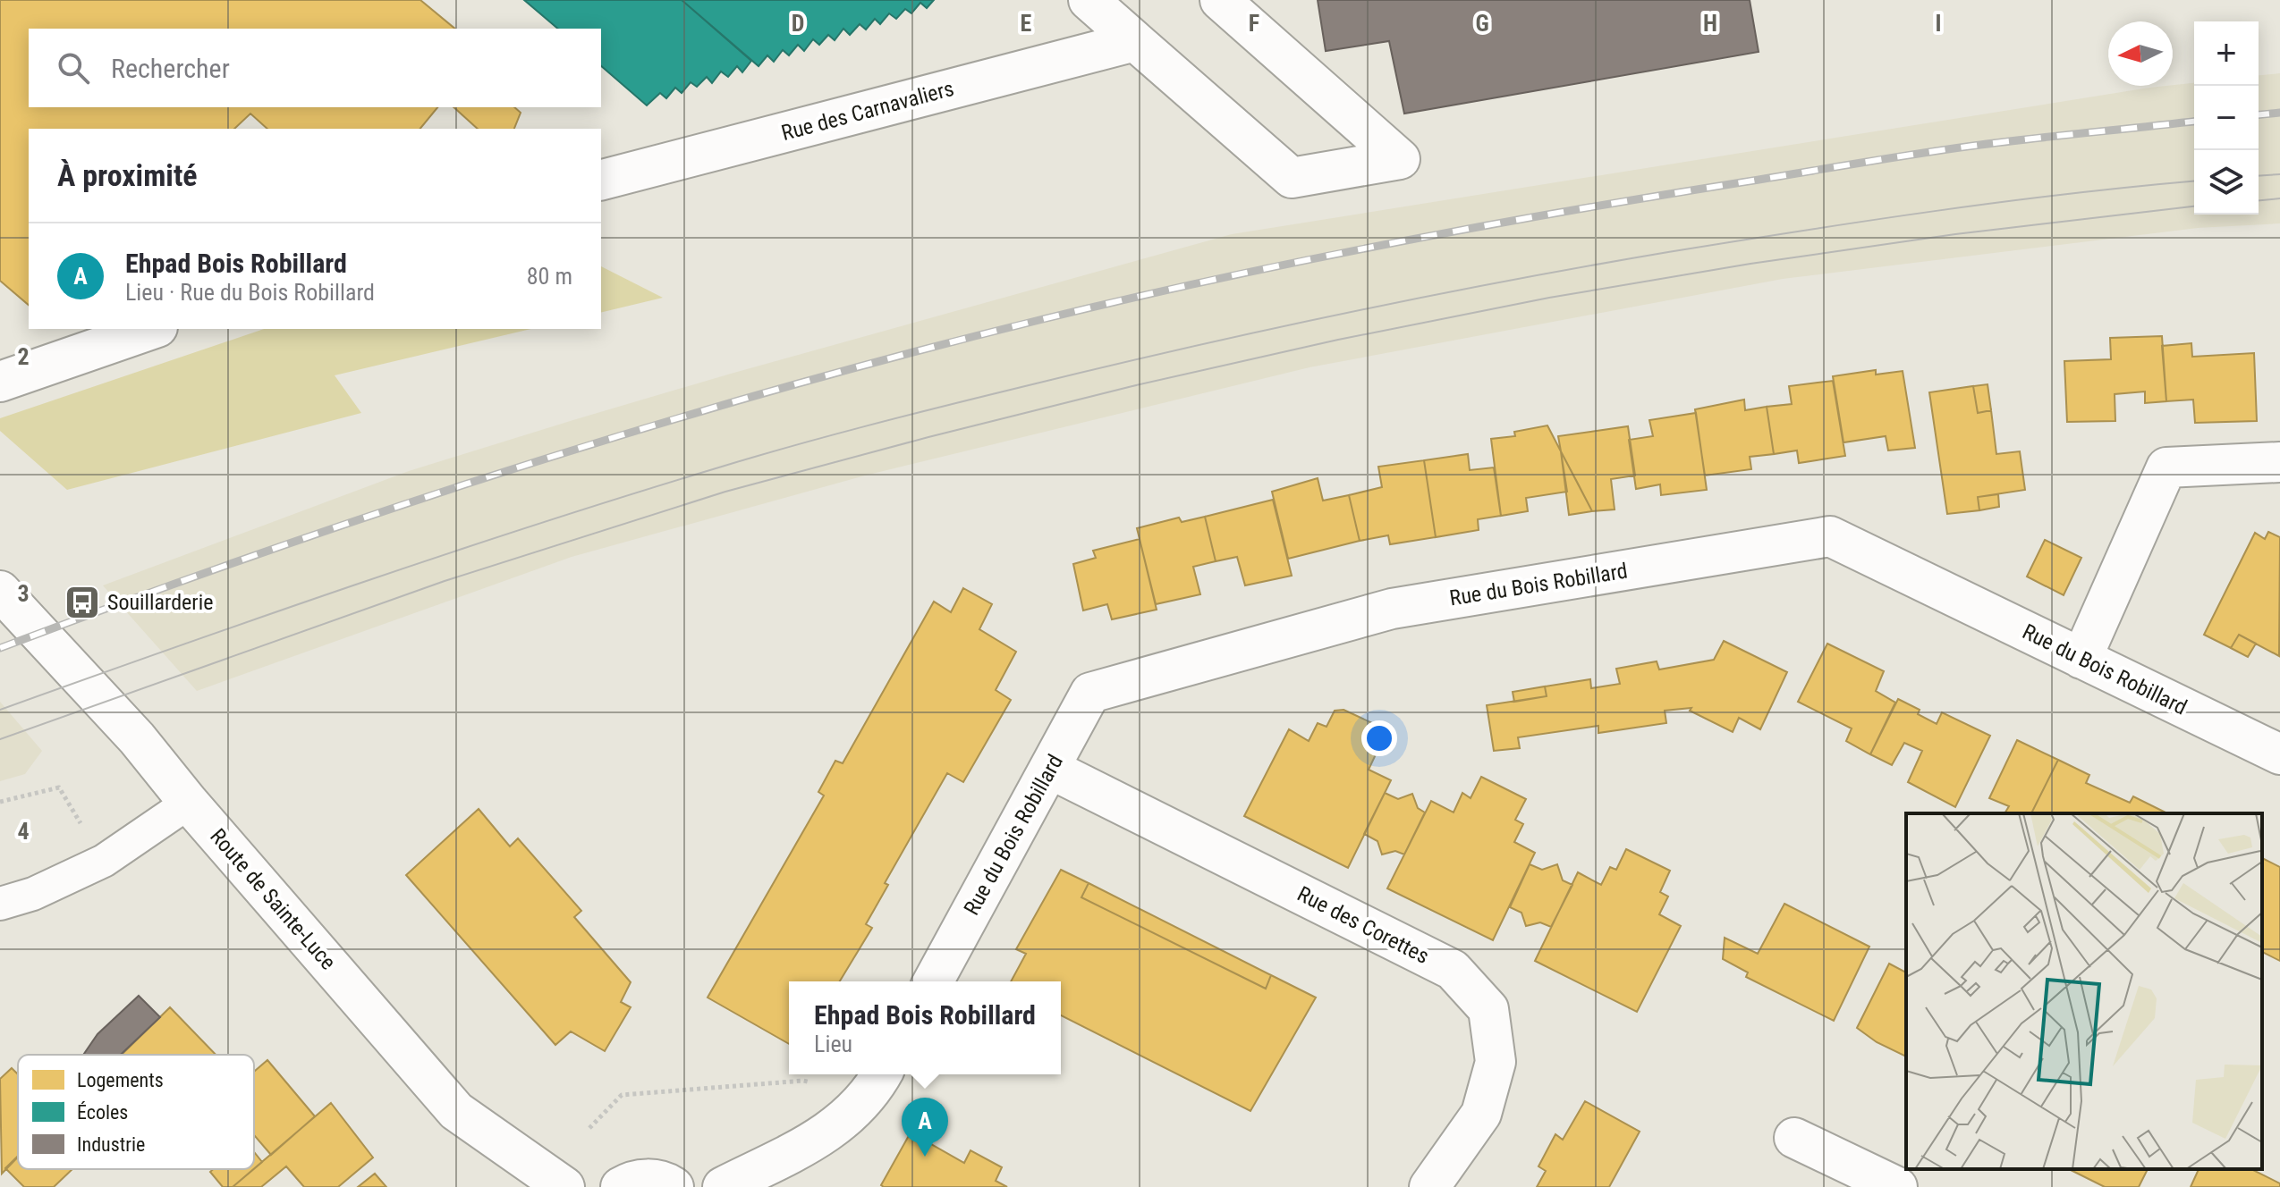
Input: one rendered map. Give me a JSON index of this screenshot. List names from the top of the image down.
{
  "streets": {
    "street": [
      "Rue des Carnavaliers",
      "Rue du Bois Robillard",
      "Route de Sainte-Luce",
      "Rue des Corettes"
    ]
  },
  "crossings": [
    ["Rue du Bois Robillard", "Rue des Corettes"]
  ],
  "places": {
    "bus stop": ["Souillarderie"]
  },
  "legend": ["Logements", "Écoles", "Industrie"],
  "north": "left",
  "page": {
    "map_buttons": ["+", "−"],
    "search": "Rechercher",
    "heading": "À proximité",
    "list": [
      {
        "mark": "A",
        "name": "Ehpad Bois Robillard",
        "note": "Lieu · Rue du Bois Robillard",
        "value": "80 m"
      }
    ],
    "popup": ["Ehpad Bois Robillard", "Lieu"],
    "pins": "A"
  },
  "grid": {
    "columns": [
      "D",
      "E",
      "F",
      "G",
      "H",
      "I"
    ],
    "rows": ["2", "3", "4"]
  }
}
